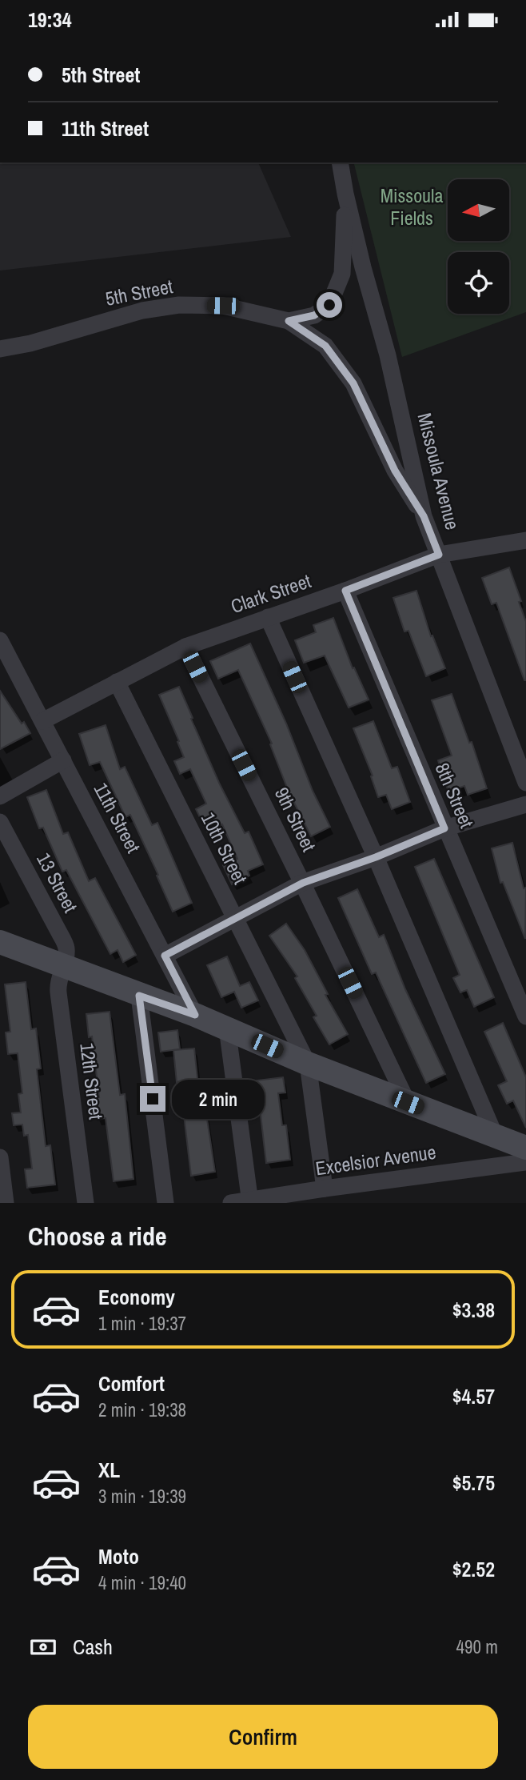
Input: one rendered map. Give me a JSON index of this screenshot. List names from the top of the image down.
{
  "streets": {
    "street": [
      "5th Street",
      "Missoula Avenue",
      "Clark Street",
      "8th Street",
      "11th Street",
      "9th Street",
      "10th Street",
      "13 Street",
      "12th Street",
      "Excelsior Avenue"
    ]
  },
  "crossings": [
    ["5th Street", "Missoula Avenue"],
    ["Missoula Avenue", "Clark Street"],
    ["Clark Street", "8th Street"],
    ["Clark Street", "11th Street"],
    ["Clark Street", "9th Street"],
    ["Clark Street", "10th Street"],
    ["10th Street", "Excelsior Avenue"],
    ["13 Street", "12th Street"]
  ],
  "parks": ["Missoula Fields"],
  "north": "left",
  "page": {
    "status": "19:34",
    "banner": ["5th Street", "11th Street"],
    "bubble": "2 min",
    "heading": "Choose a ride",
    "list": [
      {
        "name": "Economy",
        "note": "1 min · 19:37",
        "value": "$3.38"
      },
      {
        "name": "Comfort",
        "note": "2 min · 19:38",
        "value": "$4.57"
      },
      {
        "name": "XL",
        "note": "3 min · 19:39",
        "value": "$5.75"
      },
      {
        "name": "Moto",
        "note": "4 min · 19:40",
        "value": "$2.52"
      }
    ],
    "pay": ["Cash", "490 m"],
    "buttons": "Confirm"
  }
}
